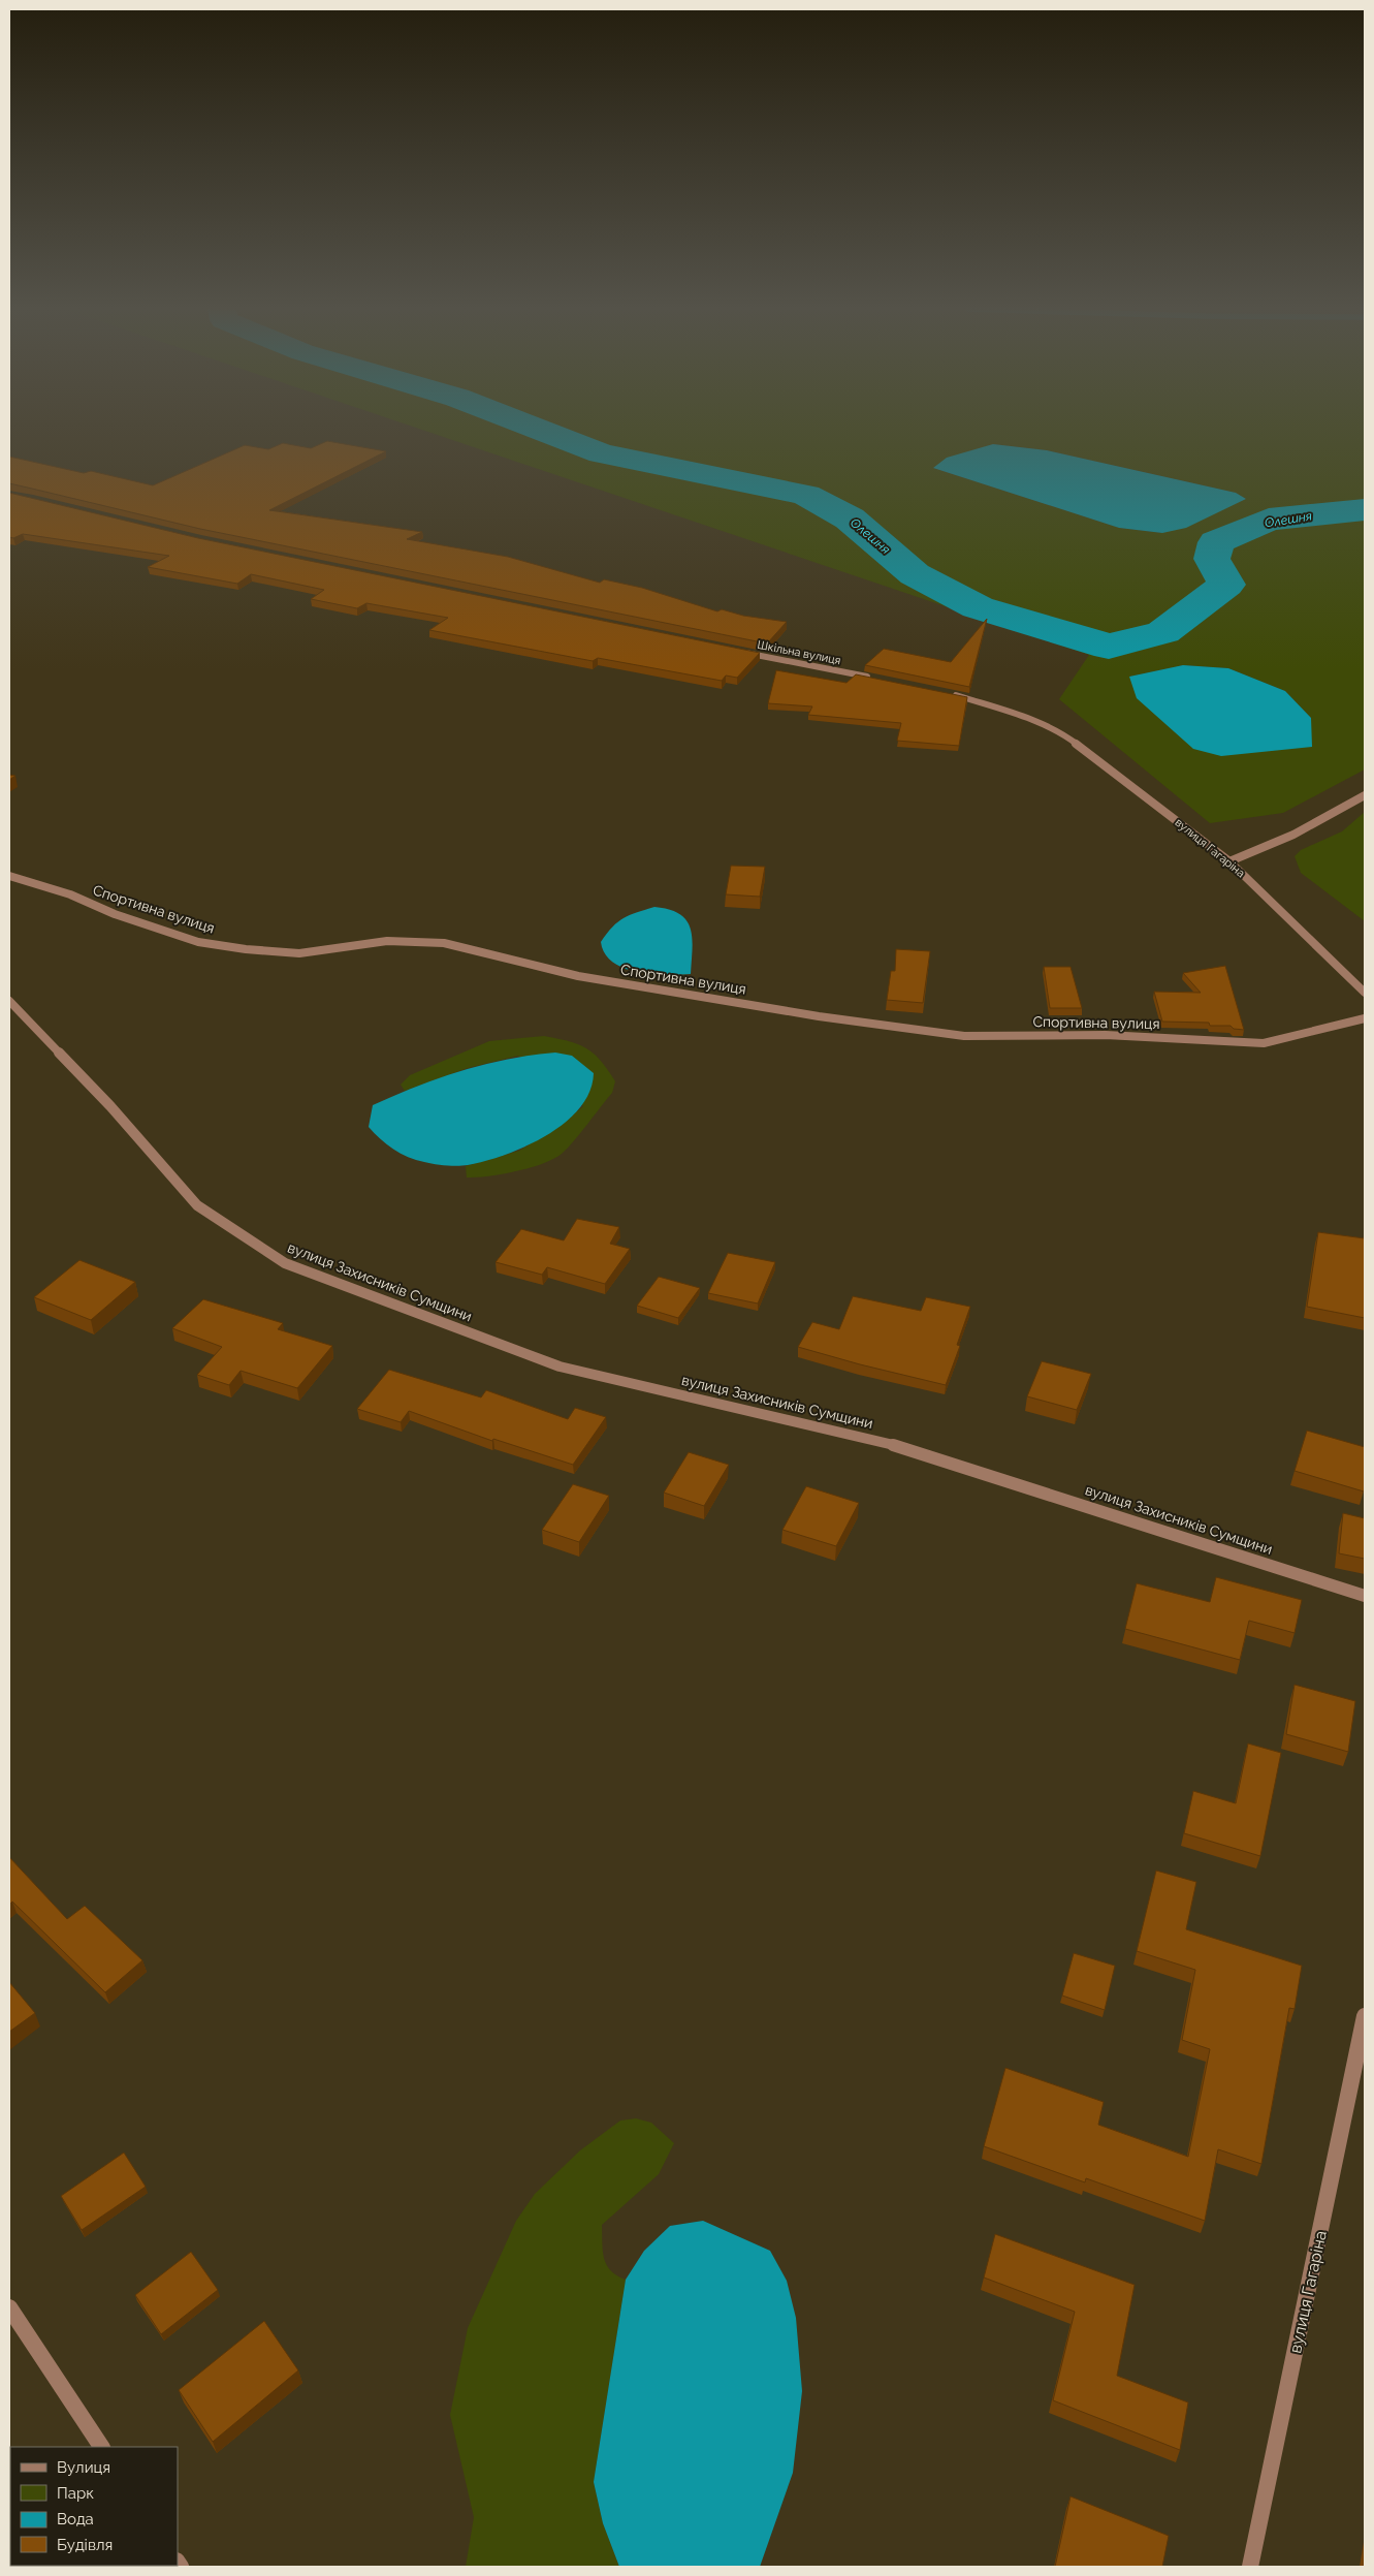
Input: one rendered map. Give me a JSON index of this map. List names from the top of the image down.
{
  "streets": {
    "street": [
      "Шкільна вулиця",
      "вулиця Гагаріна",
      "Спортивна вулиця",
      "вулиця Захисників Сумщини"
    ]
  },
  "water": ["Олешня"],
  "legend": [
    "Вулиця",
    "Парк",
    "Вода",
    "Будівля"
  ]
}
